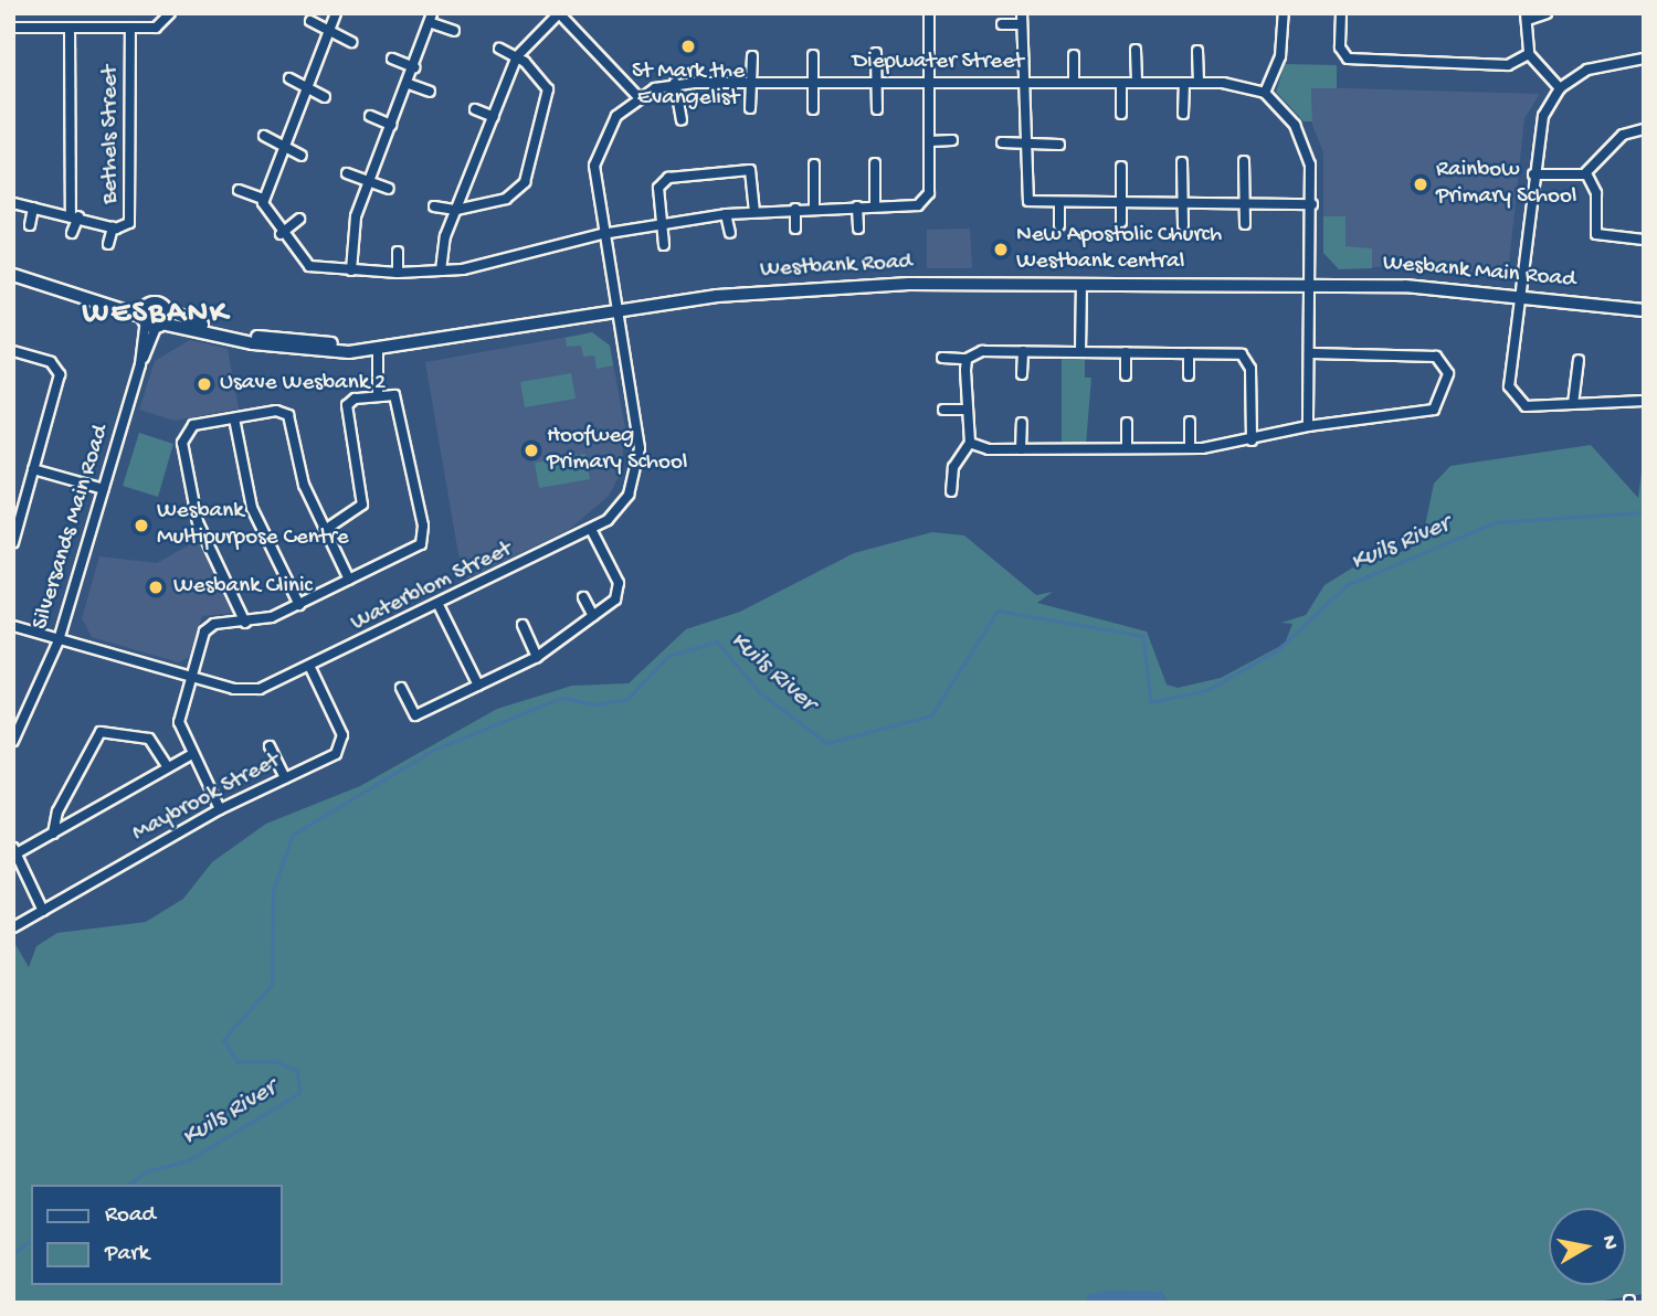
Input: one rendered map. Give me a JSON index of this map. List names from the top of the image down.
{
  "streets": {
    "street": [
      "Diepwater Street",
      "Bethels Street",
      "Westbank Road",
      "Wesbank Main Road",
      "Silversands Main Road",
      "Waterblom Street",
      "Maybrook Street"
    ]
  },
  "crossings": [
    ["Diepwater Street", "Westbank Road"],
    ["Diepwater Street", "Waterblom Street"],
    ["Westbank Road", "Wesbank Main Road"],
    ["Westbank Road", "Silversands Main Road"],
    ["Westbank Road", "Waterblom Street"],
    ["Silversands Main Road", "Waterblom Street"],
    ["Waterblom Street", "Maybrook Street"]
  ],
  "districts": ["WESBANK"],
  "water": ["Kuils River"],
  "places": [
    "St Mark the Evangelist",
    "Rainbow Primary School",
    "New Apostolic Church Westbank central",
    "Usave Wesbank 2",
    "Hoofweg Primary School",
    "Wesbank Multipurpose Centre",
    "Wesbank Clinic"
  ],
  "legend": ["Road", "Park"],
  "north": "right"
}
